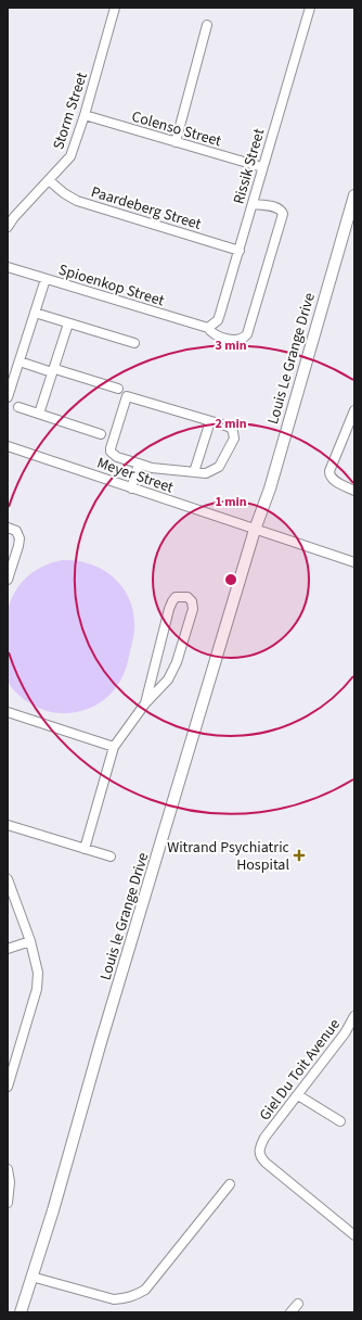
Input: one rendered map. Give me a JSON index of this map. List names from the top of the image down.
{
  "streets": {
    "main road": ["Louis Le Grange Drive", "Louis le Grange Drive"],
    "street": [
      "Storm Street",
      "Colenso Street",
      "Rissik Street",
      "Paardeberg Street",
      "Spioenkop Street",
      "Meyer Street",
      "Giel Du Toit Avenue"
    ]
  },
  "crossings": [
    ["Storm Street", "Colenso Street"],
    ["Storm Street", "Paardeberg Street"],
    ["Colenso Street", "Rissik Street"],
    ["Rissik Street", "Paardeberg Street"],
    ["Rissik Street", "Spioenkop Street"],
    ["Louis Le Grange Drive", "Meyer Street"],
    ["Louis Le Grange Drive", "Louis le Grange Drive"],
    ["Meyer Street", "Louis le Grange Drive"]
  ],
  "places": {
    "health": ["Witrand Psychiatric Hospital"]
  },
  "rings": ["3 min", "2 min", "1 min"]
}
